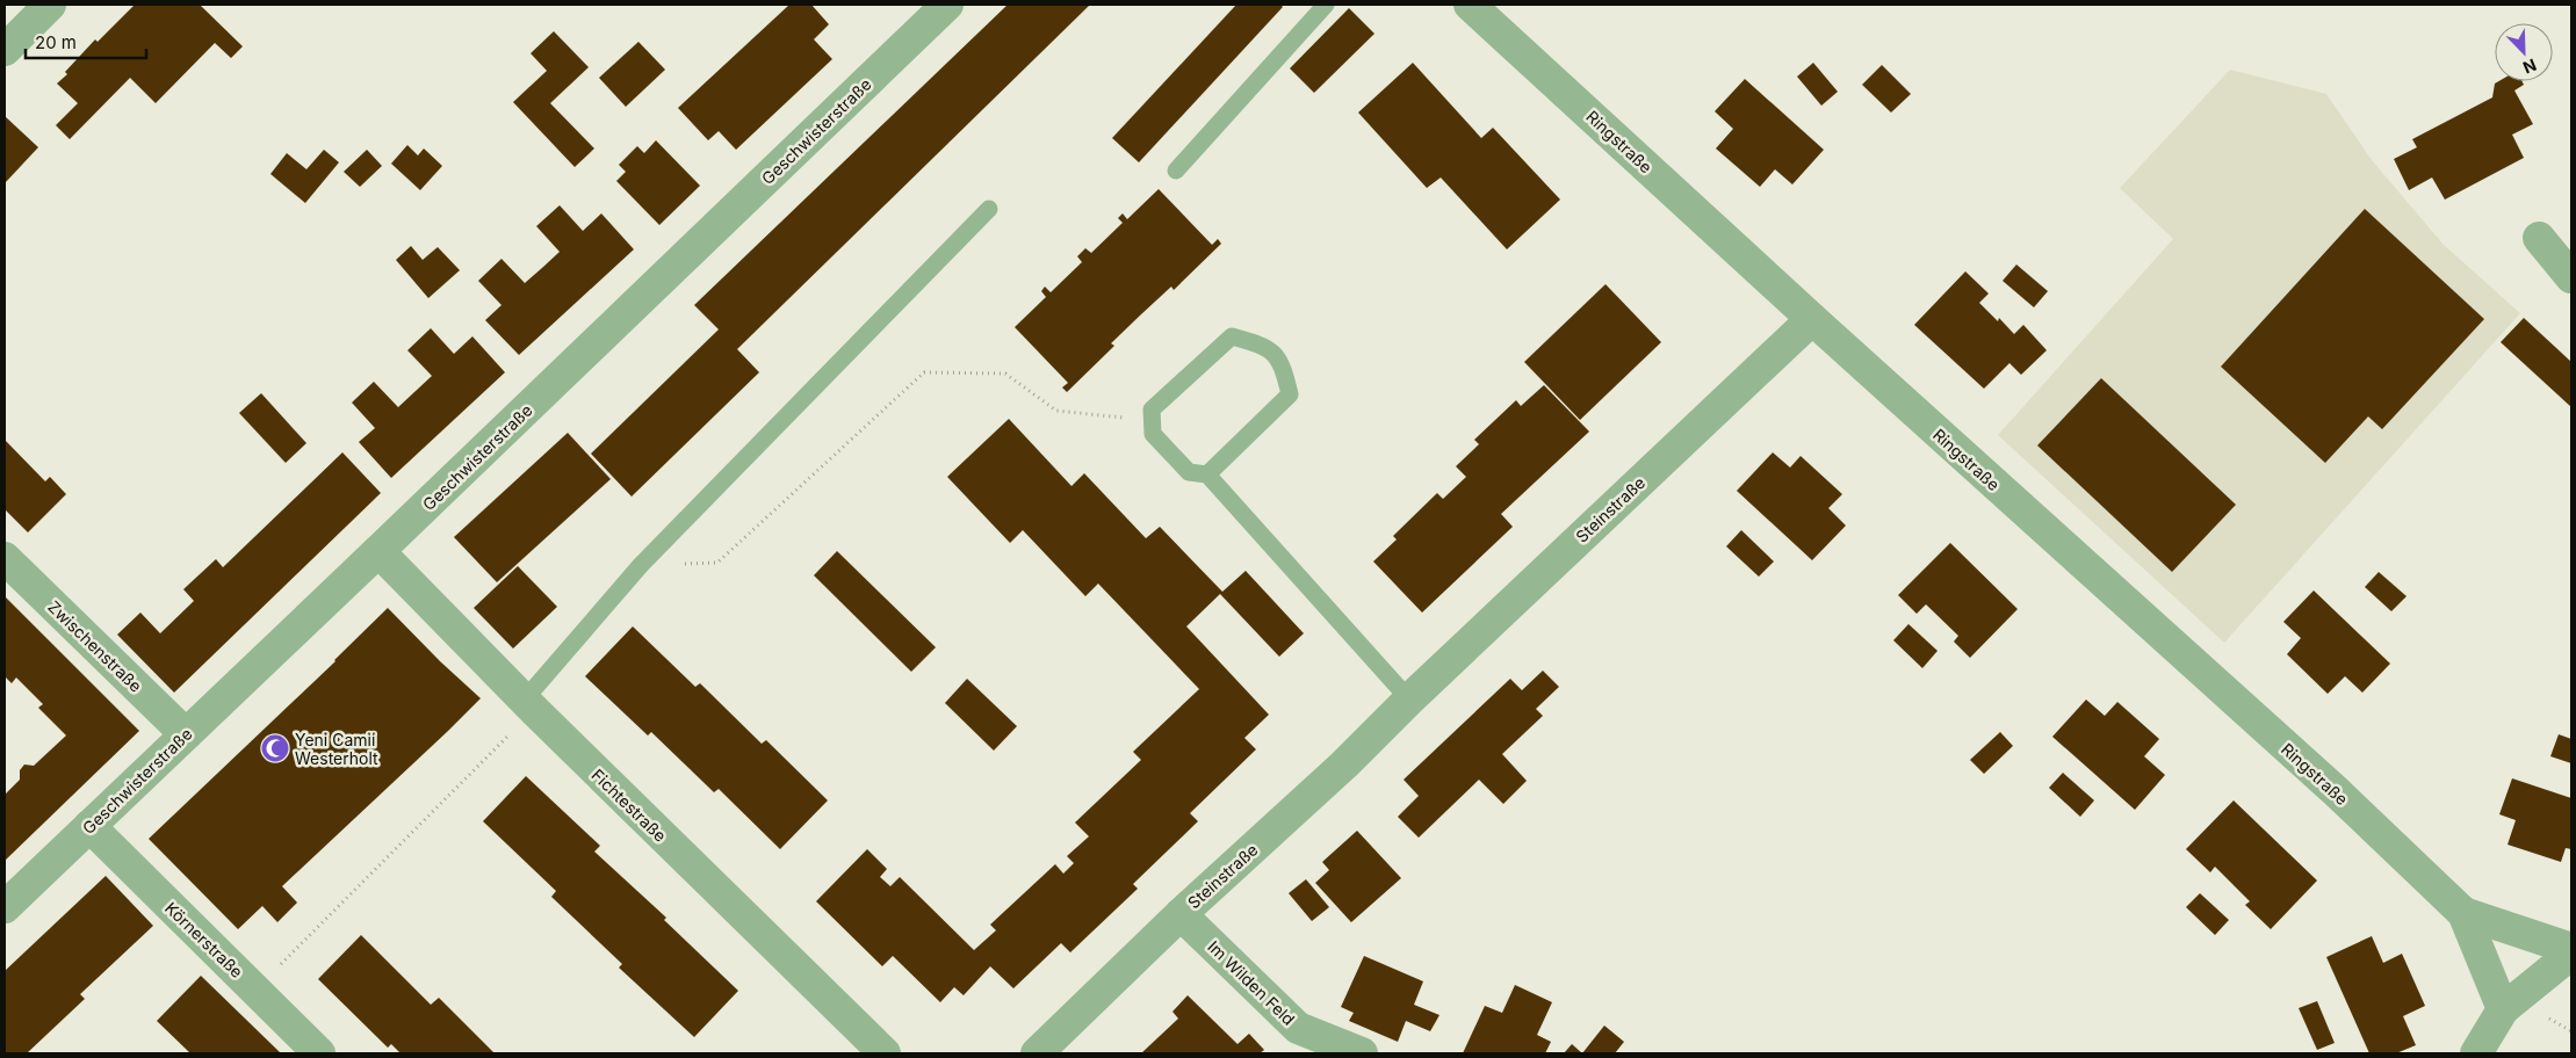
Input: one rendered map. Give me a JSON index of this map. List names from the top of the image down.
{
  "streets": {
    "street": [
      "Geschwisterstraße",
      "Ringstraße",
      "Steinstraße",
      "Zwischenstraße",
      "Fichtestraße",
      "Körnerstraße",
      "Im Wilden Feld"
    ]
  },
  "crossings": [
    ["Geschwisterstraße", "Zwischenstraße"],
    ["Geschwisterstraße", "Fichtestraße"],
    ["Geschwisterstraße", "Körnerstraße"],
    ["Ringstraße", "Steinstraße"],
    ["Steinstraße", "Im Wilden Feld"]
  ],
  "places": {
    "mosque": ["Yeni Camii Westerholt"]
  },
  "scale_bar": "20 m",
  "north": "bottom right"
}
